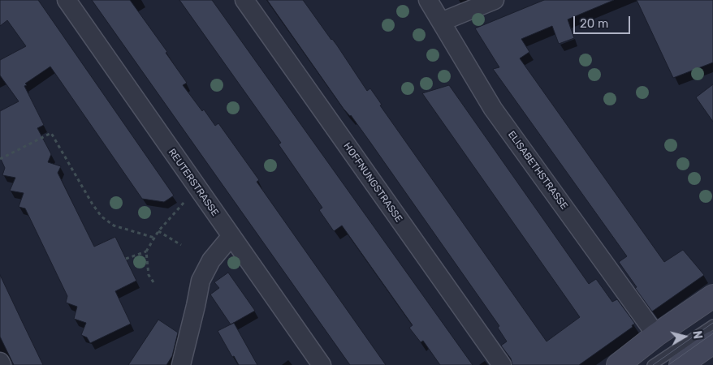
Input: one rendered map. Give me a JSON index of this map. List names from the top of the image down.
{
  "streets": {
    "street": ["ELISABETHSTRASSE", "REUTERSTRASSE", "HOFFNUNGSTRASSE"]
  },
  "scale_bar": "20 m",
  "north": "right"
}
